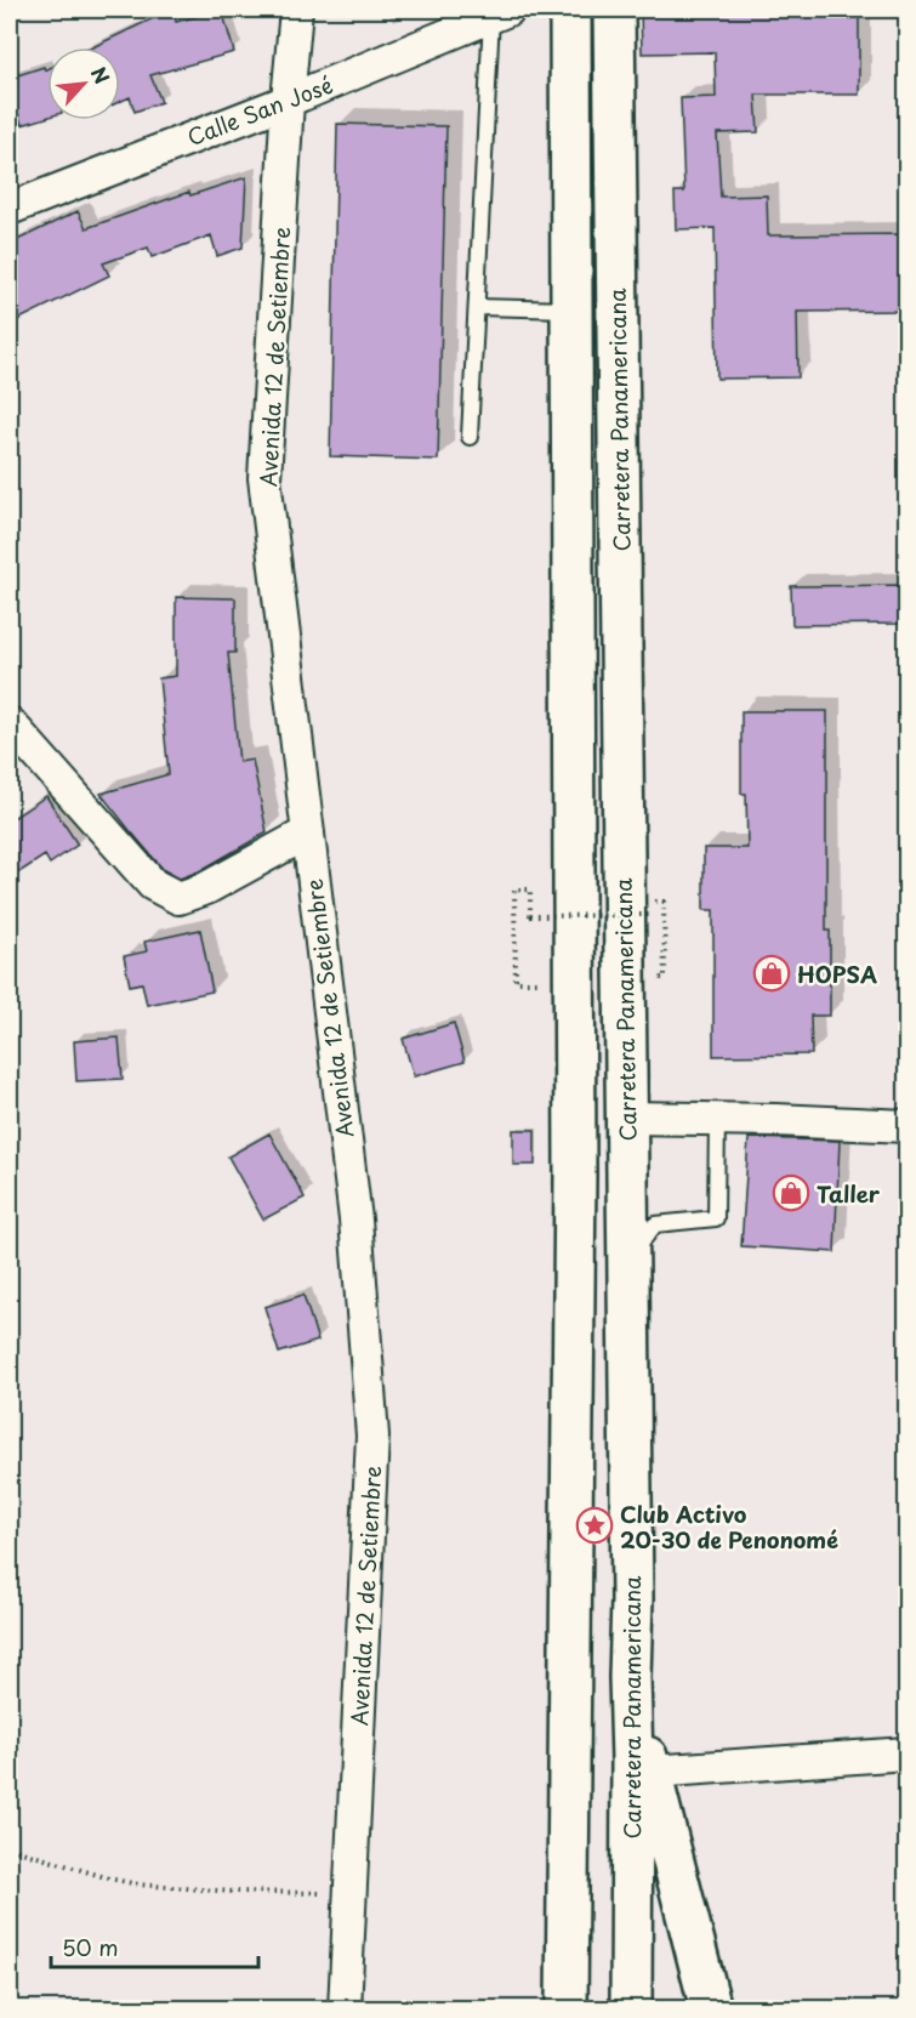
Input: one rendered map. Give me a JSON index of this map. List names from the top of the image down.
{
  "streets": {
    "highway": ["Carretera Panamericana"],
    "street": ["Calle San José", "Avenida 12 de Setiembre"]
  },
  "crossings": [
    ["Calle San José", "Avenida 12 de Setiembre"]
  ],
  "places": {
    "shop": ["HOPSA", "Taller"],
    "place": ["Club Activo 20-30 de Penonomé"]
  },
  "scale_bar": "50 m",
  "north": "top right"
}
